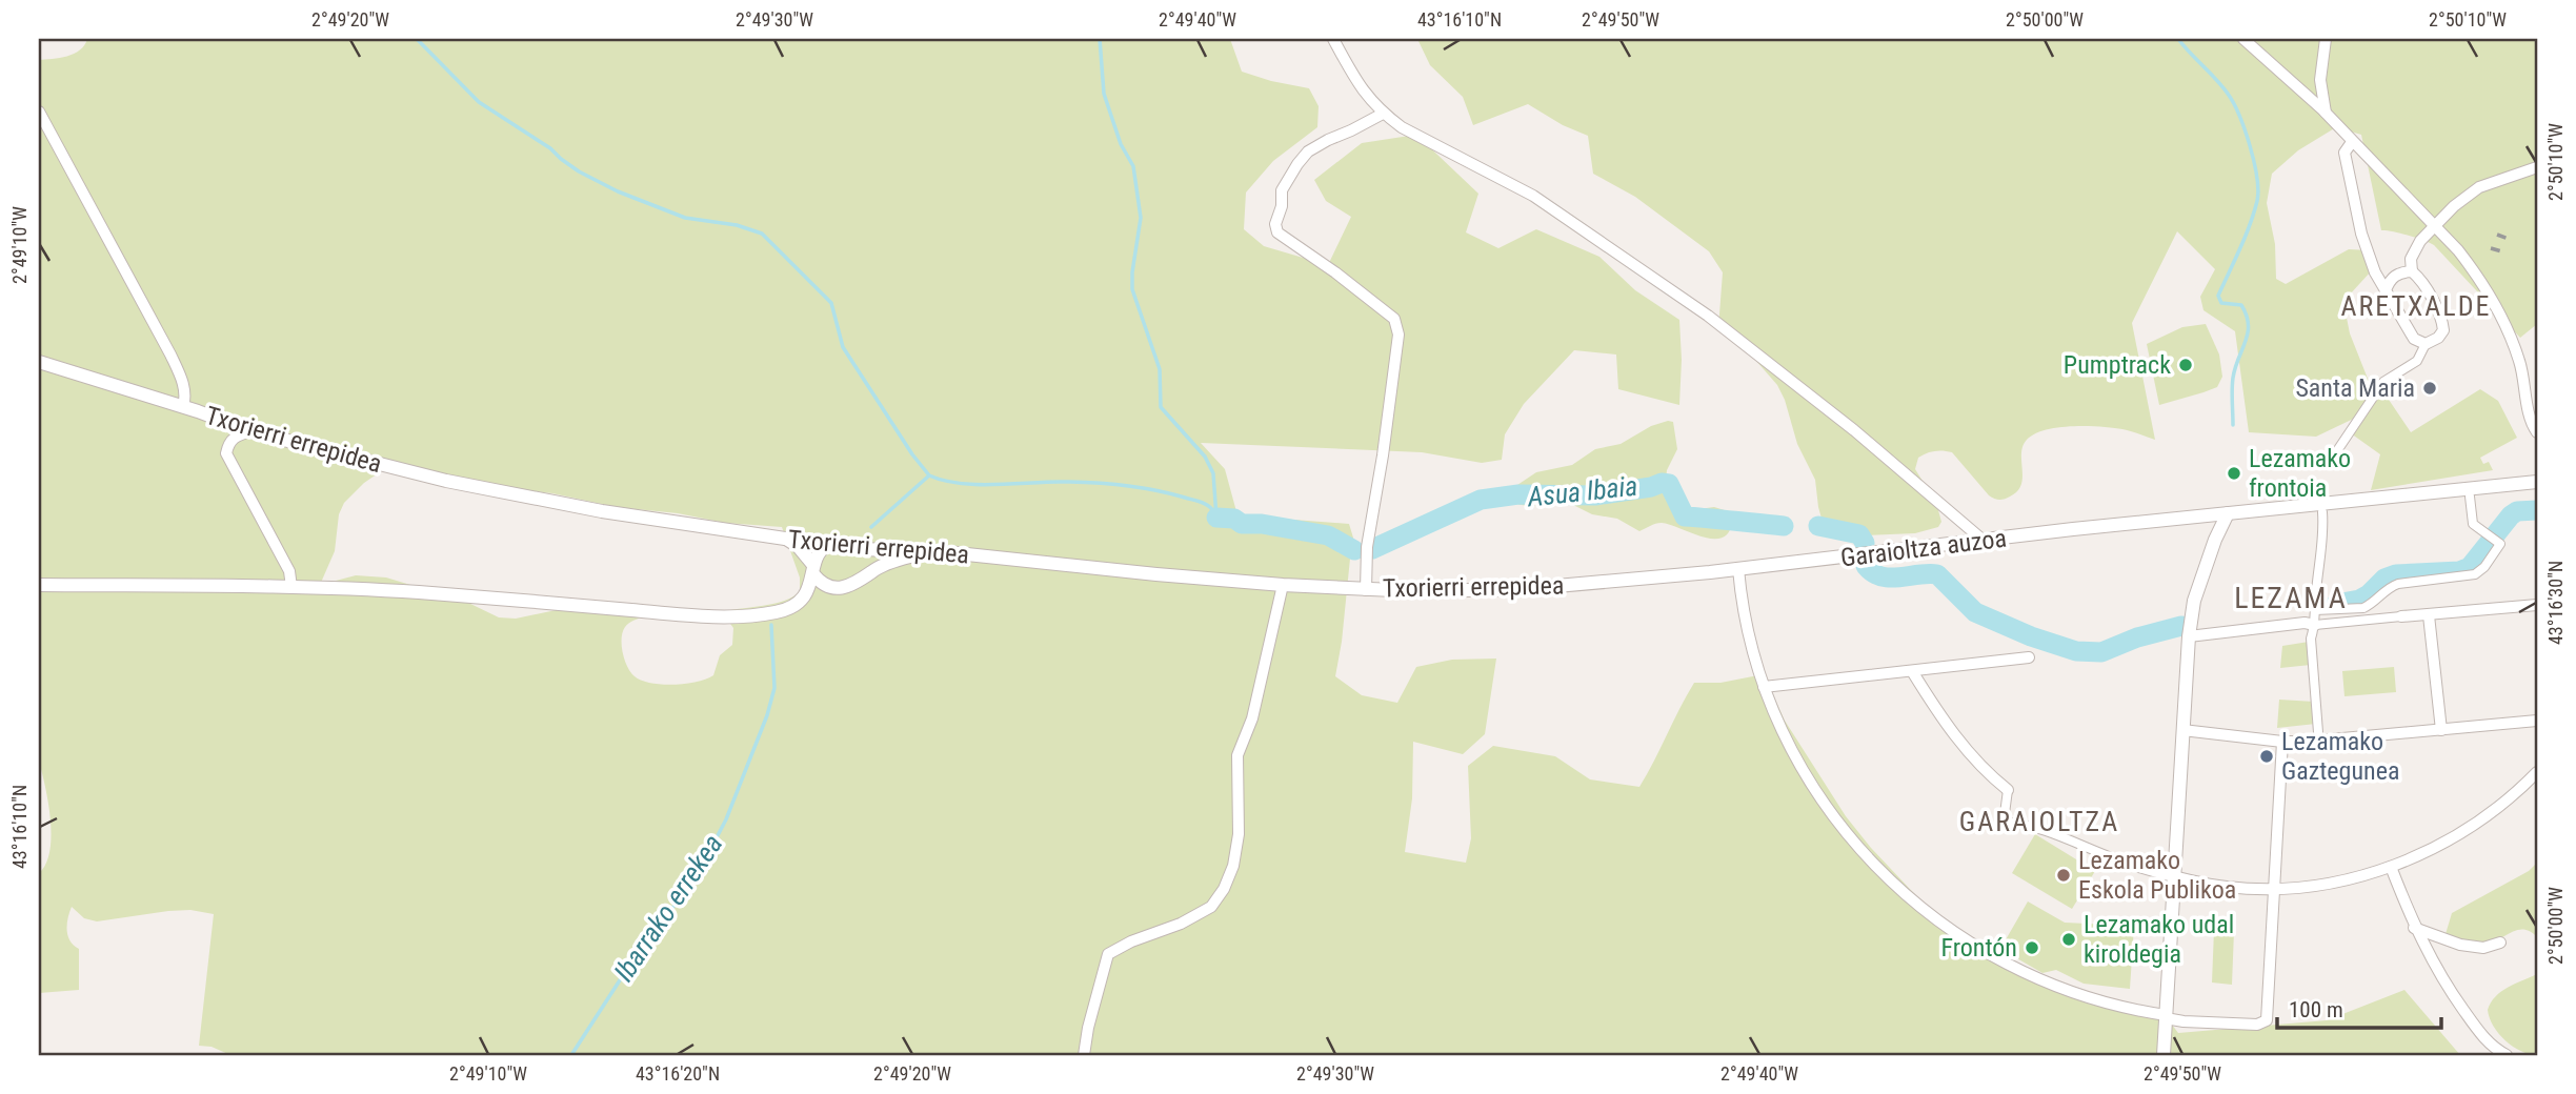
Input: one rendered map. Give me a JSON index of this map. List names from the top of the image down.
{
  "streets": {
    "street": ["Txorierri errepidea", "Garaioltza auzoa"]
  },
  "crossings": [
    ["Txorierri errepidea", "Garaioltza auzoa"]
  ],
  "districts": ["ARETXALDE", "LEZAMA", "GARAIOLTZA"],
  "water": ["Asua Ibaia", "Ibarrako errekea"],
  "places": [
    "Pumptrack",
    "Santa Maria",
    "Lezamako frontoia",
    "Lezamako Gaztegunea",
    "Lezamako Eskola Publikoa",
    "Lezamako udal kiroldegia",
    "Frontón"
  ],
  "scale_bar": "100 m",
  "coordinates": [
    "2°49'20\"W",
    "2°49'30\"W",
    "2°49'40\"W",
    "43°16'10\"N",
    "2°49'50\"W",
    "2°50'00\"W",
    "2°50'10\"W",
    "2°49'10\"W",
    "43°16'30\"N",
    "43°16'20\"N"
  ]
}
